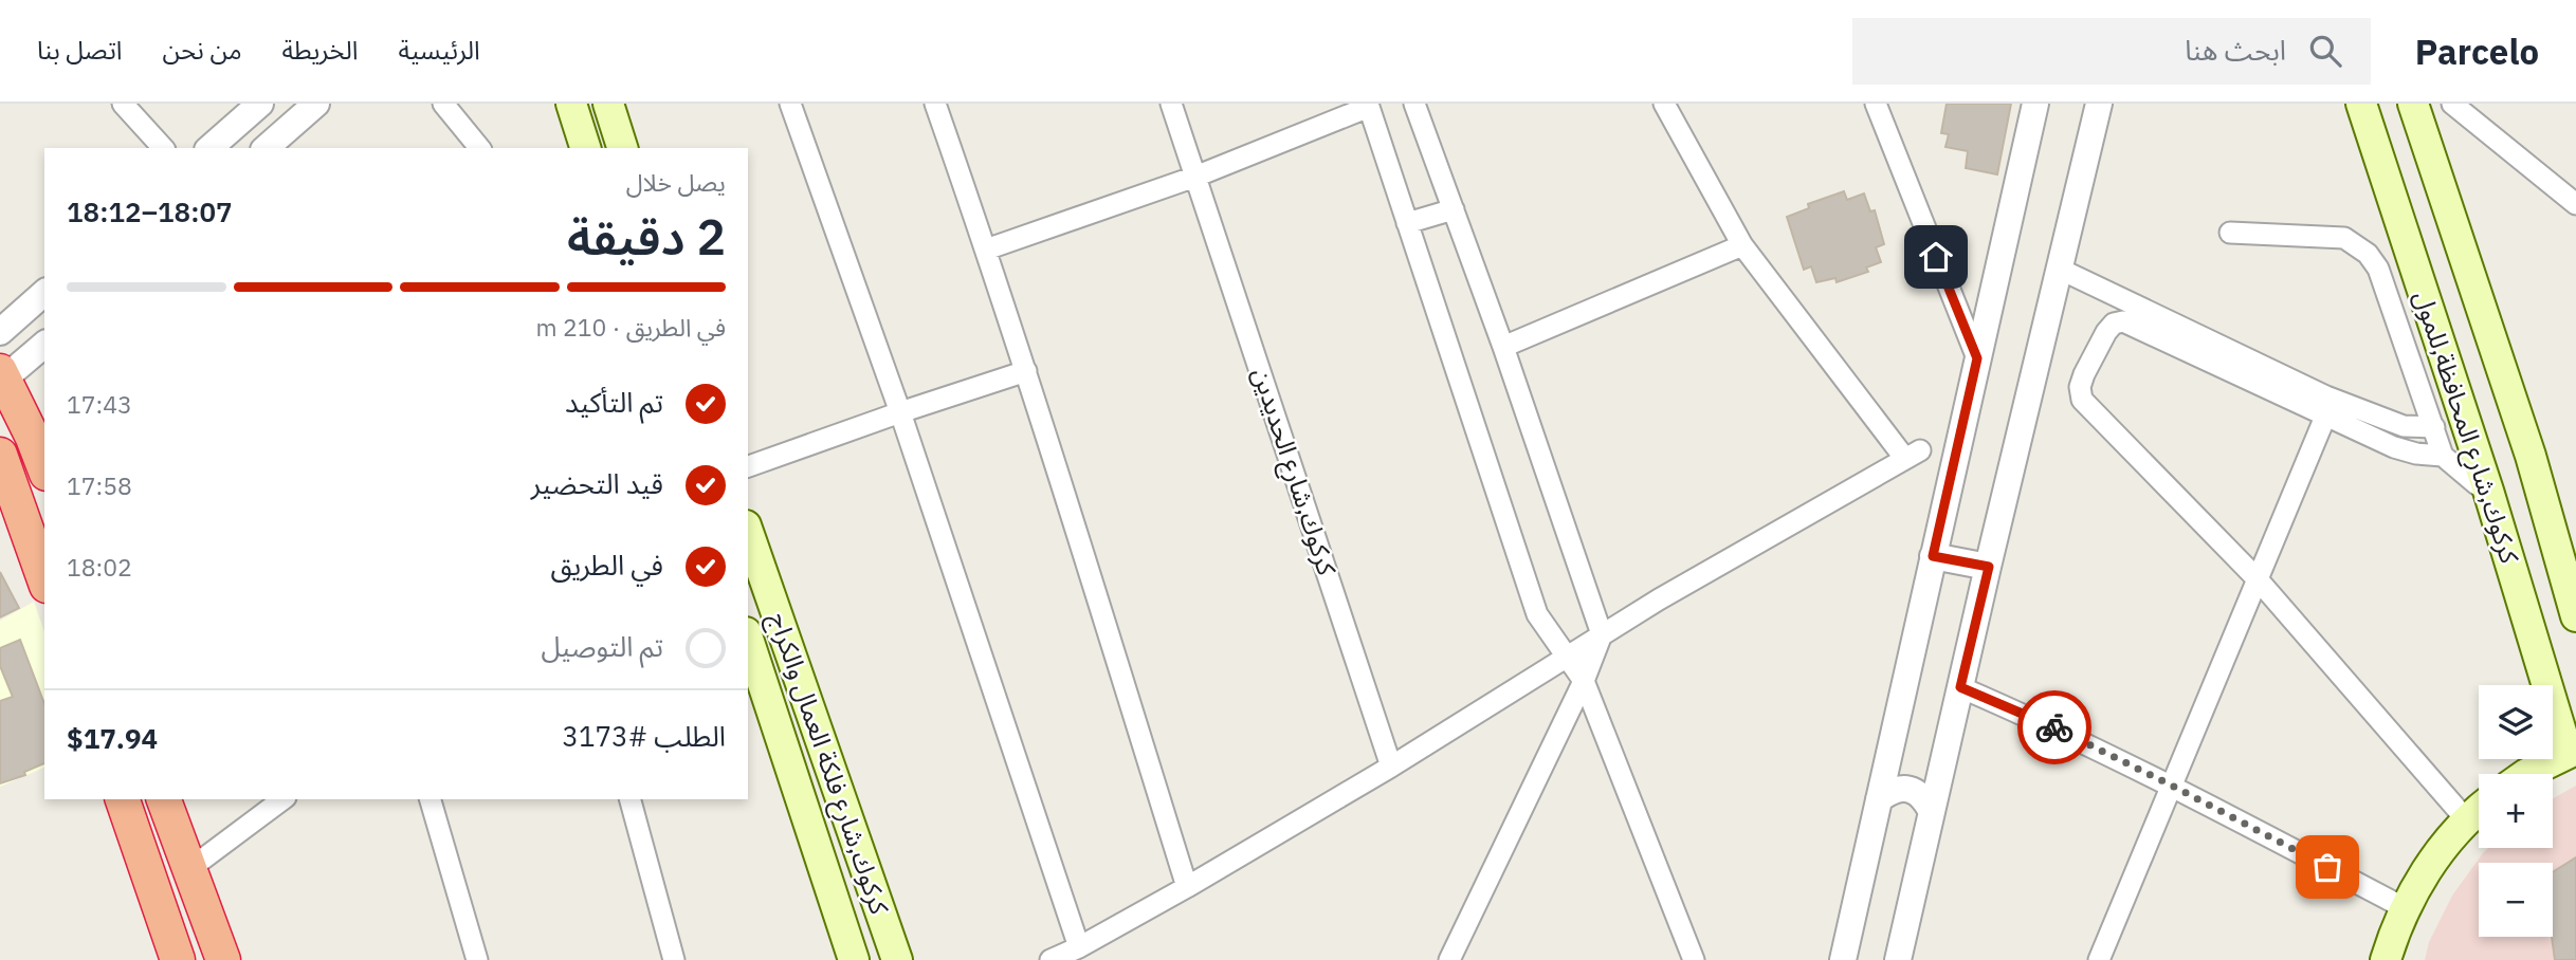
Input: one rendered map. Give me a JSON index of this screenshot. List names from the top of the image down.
{
  "streets": {
    "main road": ["كركوك,شارع المحافظة,للمول", "كركوك,شارع فلكة العمال والكراج"],
    "street": ["كركوك,شارع الحديدين"]
  },
  "page": {
    "header": "Parcelo",
    "search": "ابحث هنا",
    "nav": [
      "الرئيسية",
      "الخريطة",
      "من نحن",
      "اتصل بنا"
    ],
    "heading": ["2 دقيقة", "يصل خلال", "18:07–18:12"],
    "panel": ["الطلب #3173", "$17.94"],
    "bar": "في الطريق · 210 m",
    "list": [
      ["تم التأكيد", "17:43"],
      ["قيد التحضير", "17:58"],
      ["في الطريق", "18:02"],
      "تم التوصيل"
    ],
    "map_buttons": ["+", "−"]
  }
}
